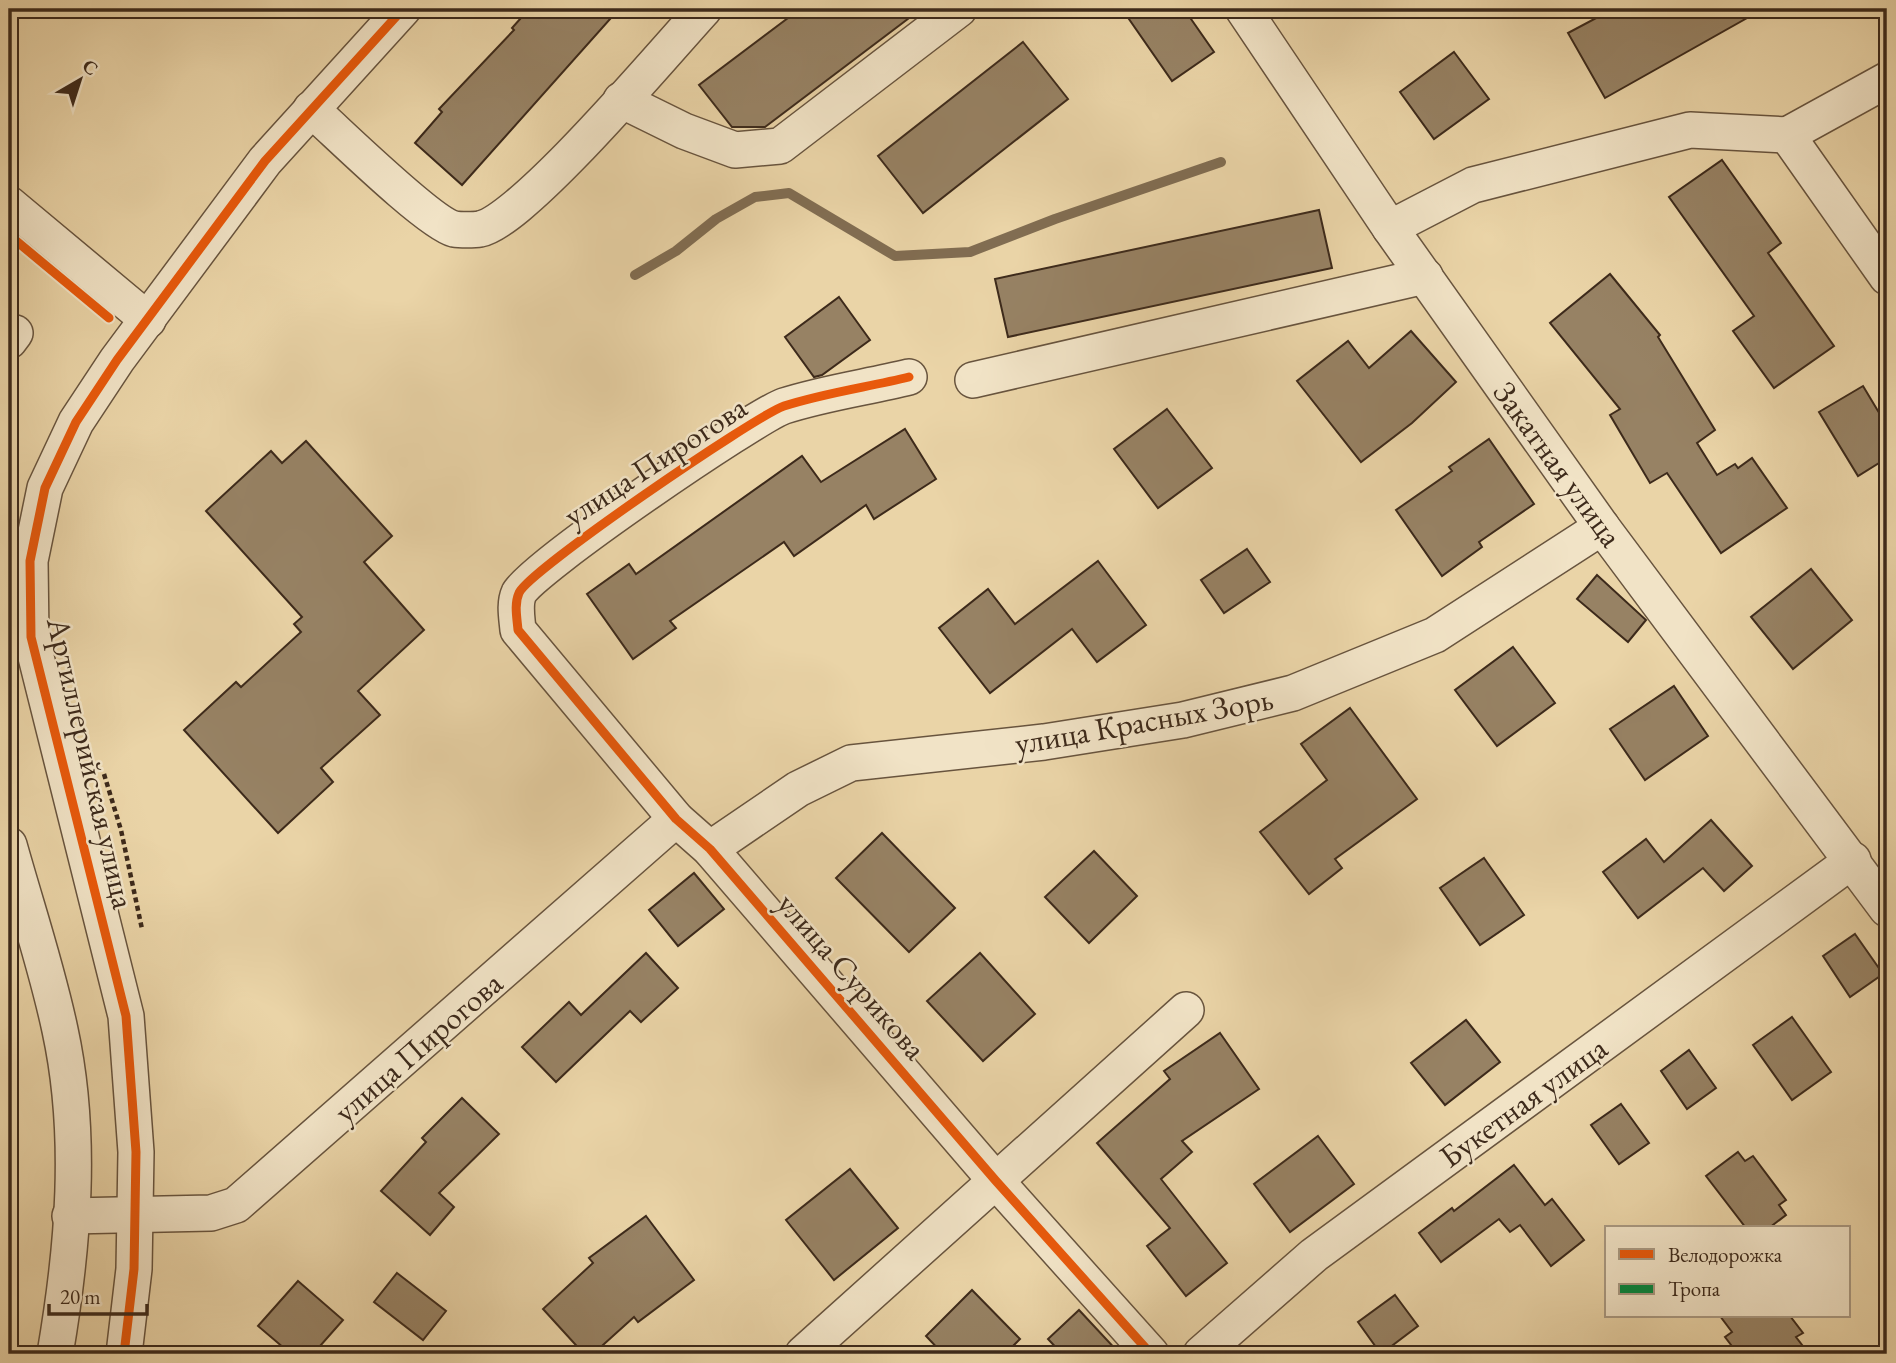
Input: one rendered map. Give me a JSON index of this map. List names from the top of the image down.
{
  "streets": {
    "street": [
      "улица Пирогова",
      "Закатная улица",
      "улица Красных Зорь",
      "Артиллерийская улица",
      "улица Сурикова",
      "Букетная улица"
    ]
  },
  "crossings": [
    ["улица Пирогова", "Артиллерийская улица"],
    ["улица Пирогова", "улица Сурикова"],
    ["Закатная улица", "улица Красных Зорь"],
    ["Закатная улица", "Букетная улица"],
    ["улица Красных Зорь", "улица Сурикова"]
  ],
  "legend": ["Велодорожка", "Тропа"],
  "scale_bar": "20 m",
  "north": "top right"
}
